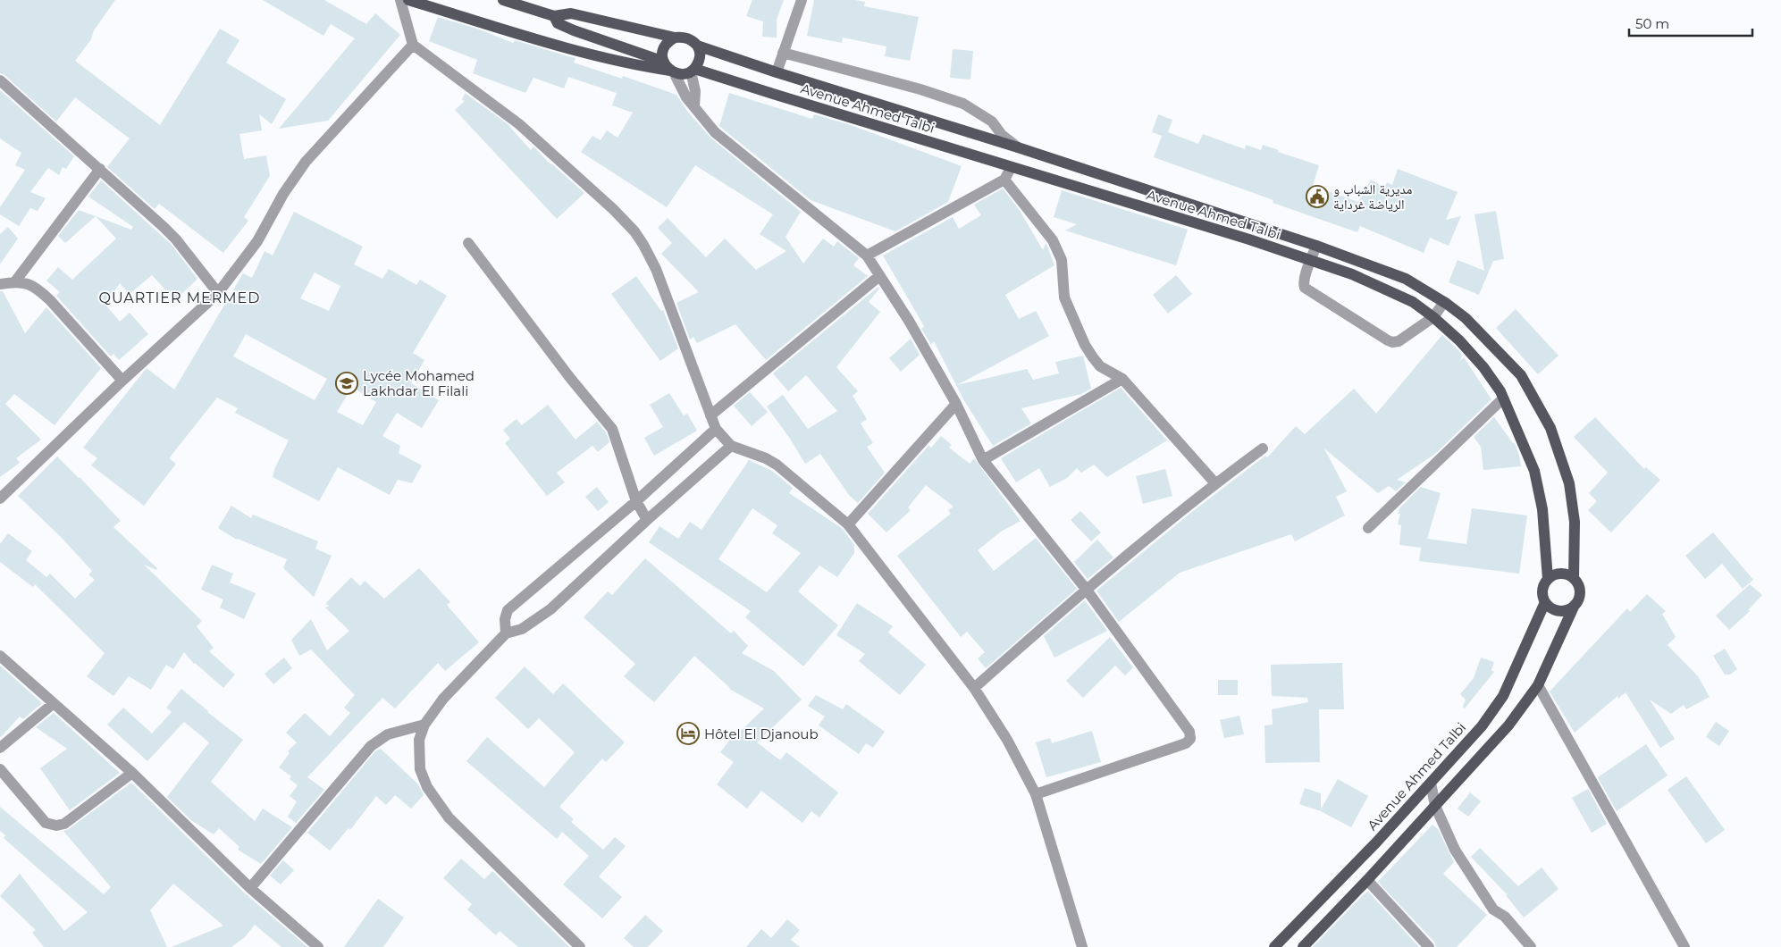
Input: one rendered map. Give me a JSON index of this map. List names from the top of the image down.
{
  "streets": {
    "main road": ["Avenue Ahmed Talbi"]
  },
  "districts": ["QUARTIER MERMED"],
  "places": {
    "public building": ["مديرية الشباب و الرياضة غرداية"],
    "school or university": ["Lycée Mohamed Lakhdar El Filali"],
    "hotel": ["Hôtel El Djanoub"]
  },
  "scale_bar": "50 m"
}
